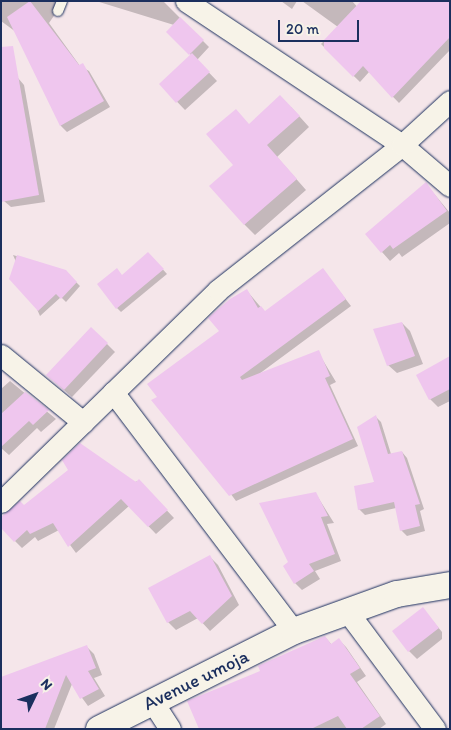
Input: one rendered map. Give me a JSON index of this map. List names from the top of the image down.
{
  "streets": {
    "street": ["Avenue umoja"]
  },
  "scale_bar": "20 m",
  "north": "top right"
}
